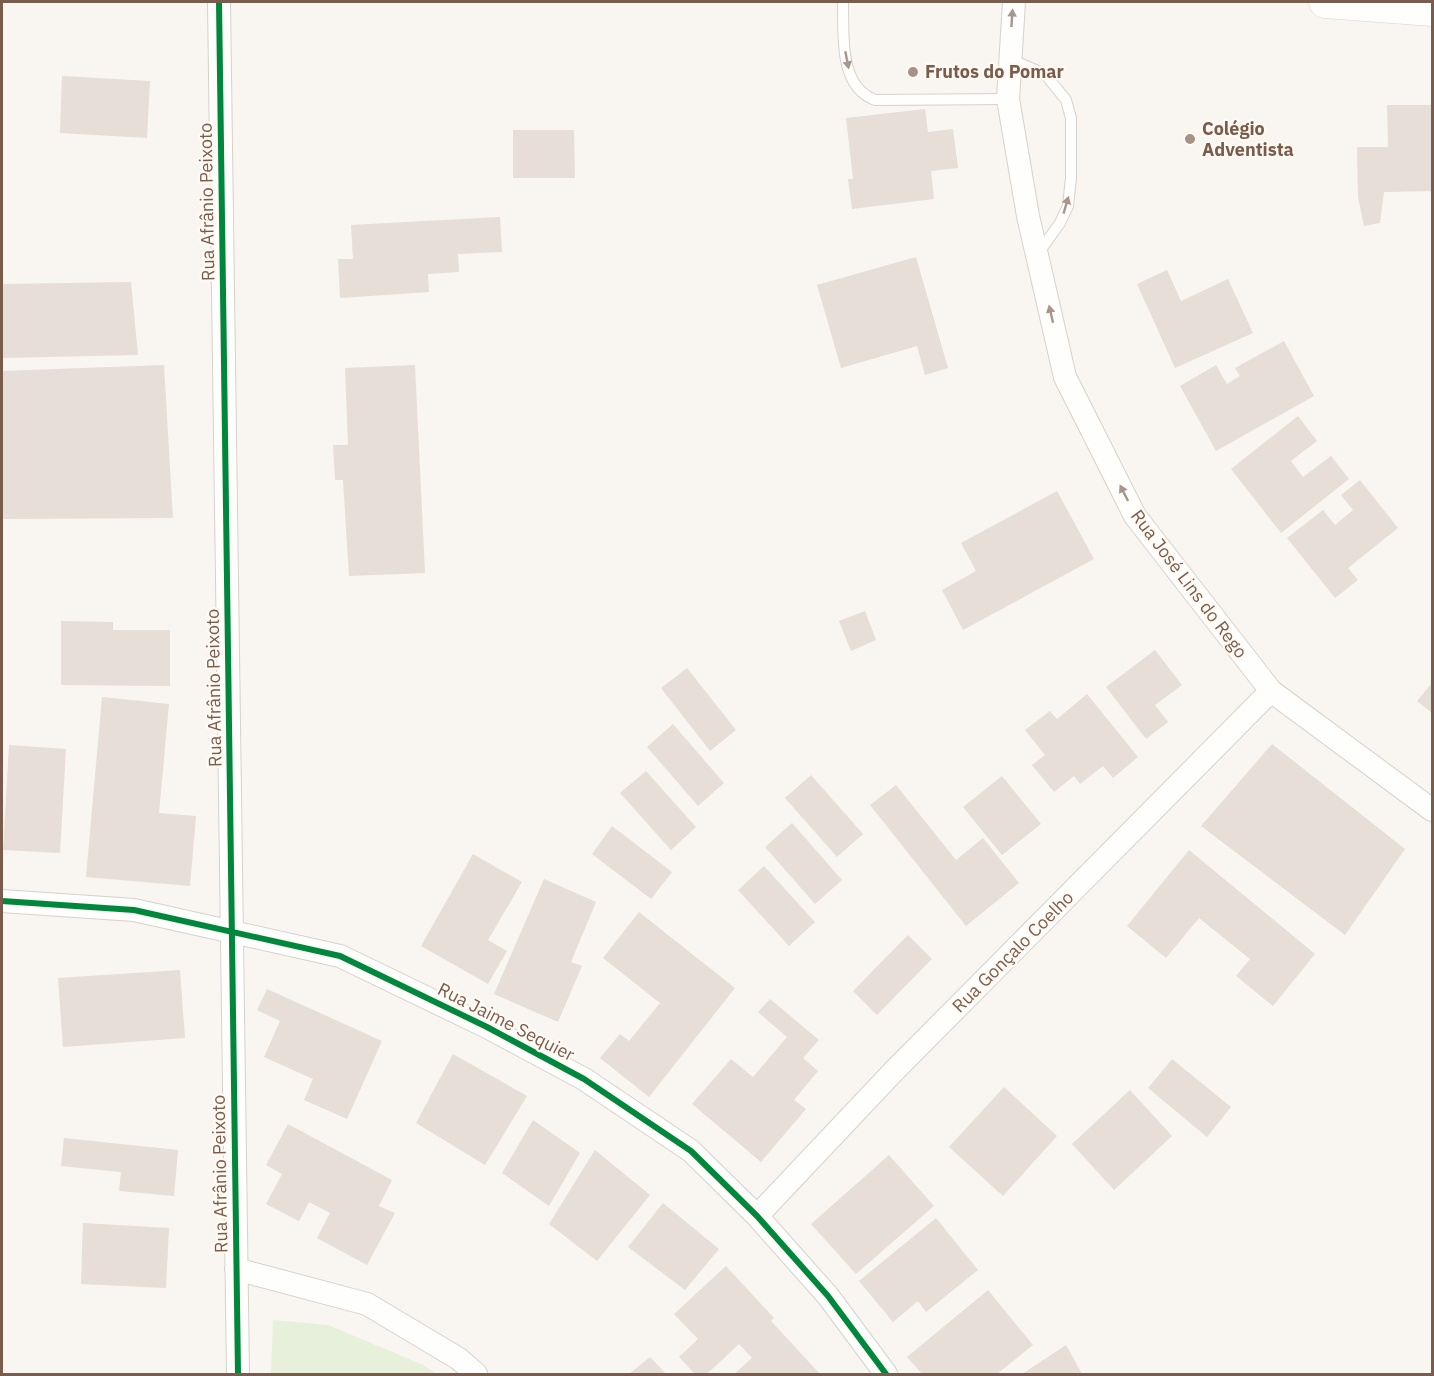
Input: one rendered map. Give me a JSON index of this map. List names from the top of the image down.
{
  "streets": {
    "street": [
      "Rua Afrânio Peixoto",
      "Rua José Lins do Rego",
      "Rua Gonçalo Coelho",
      "Rua Jaime Sequier"
    ]
  },
  "crossings": [
    ["Rua Afrânio Peixoto", "Rua Jaime Sequier"],
    ["Rua José Lins do Rego", "Rua Gonçalo Coelho"],
    ["Rua Gonçalo Coelho", "Rua Jaime Sequier"]
  ],
  "one_way": ["Rua José Lins do Rego"],
  "places": ["Frutos do Pomar", "Colégio Adventista"]
}
